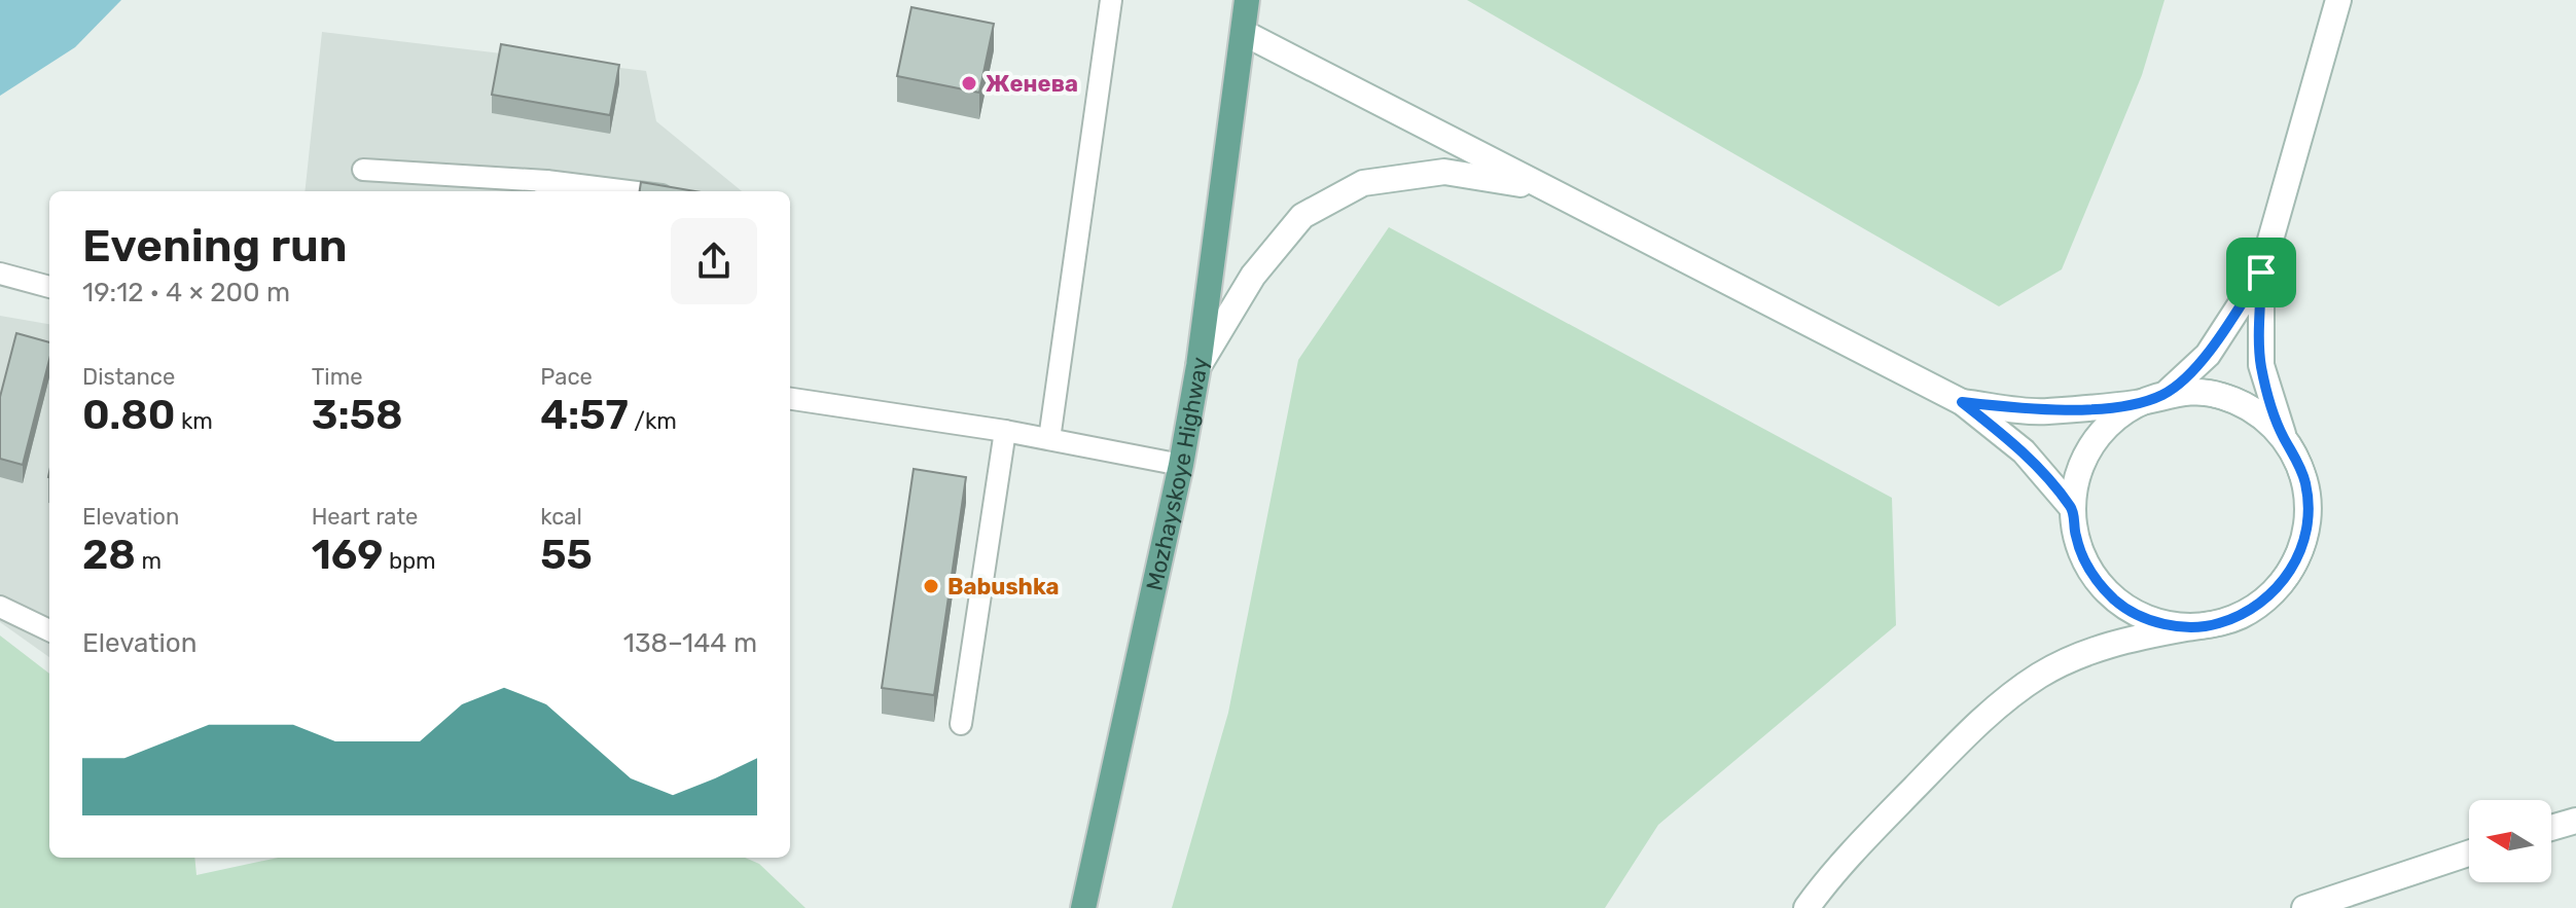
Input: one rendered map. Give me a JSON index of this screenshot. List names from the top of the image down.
{
  "streets": {
    "main road": ["Mozhayskoye Highway"]
  },
  "places": ["Женева", "Babushka"],
  "north": "left",
  "page": {
    "heading": ["Evening run", "19:12 · 4 × 200 m"],
    "stats": [
      ["Distance", "0.80 km"],
      ["Time", "3:58"],
      ["Pace", "4:57 /km"],
      ["Elevation", "28 m"],
      ["Heart rate", "169 bpm"],
      ["kcal", "55"]
    ],
    "chart": ["Elevation", "138–144 m"]
  }
}
